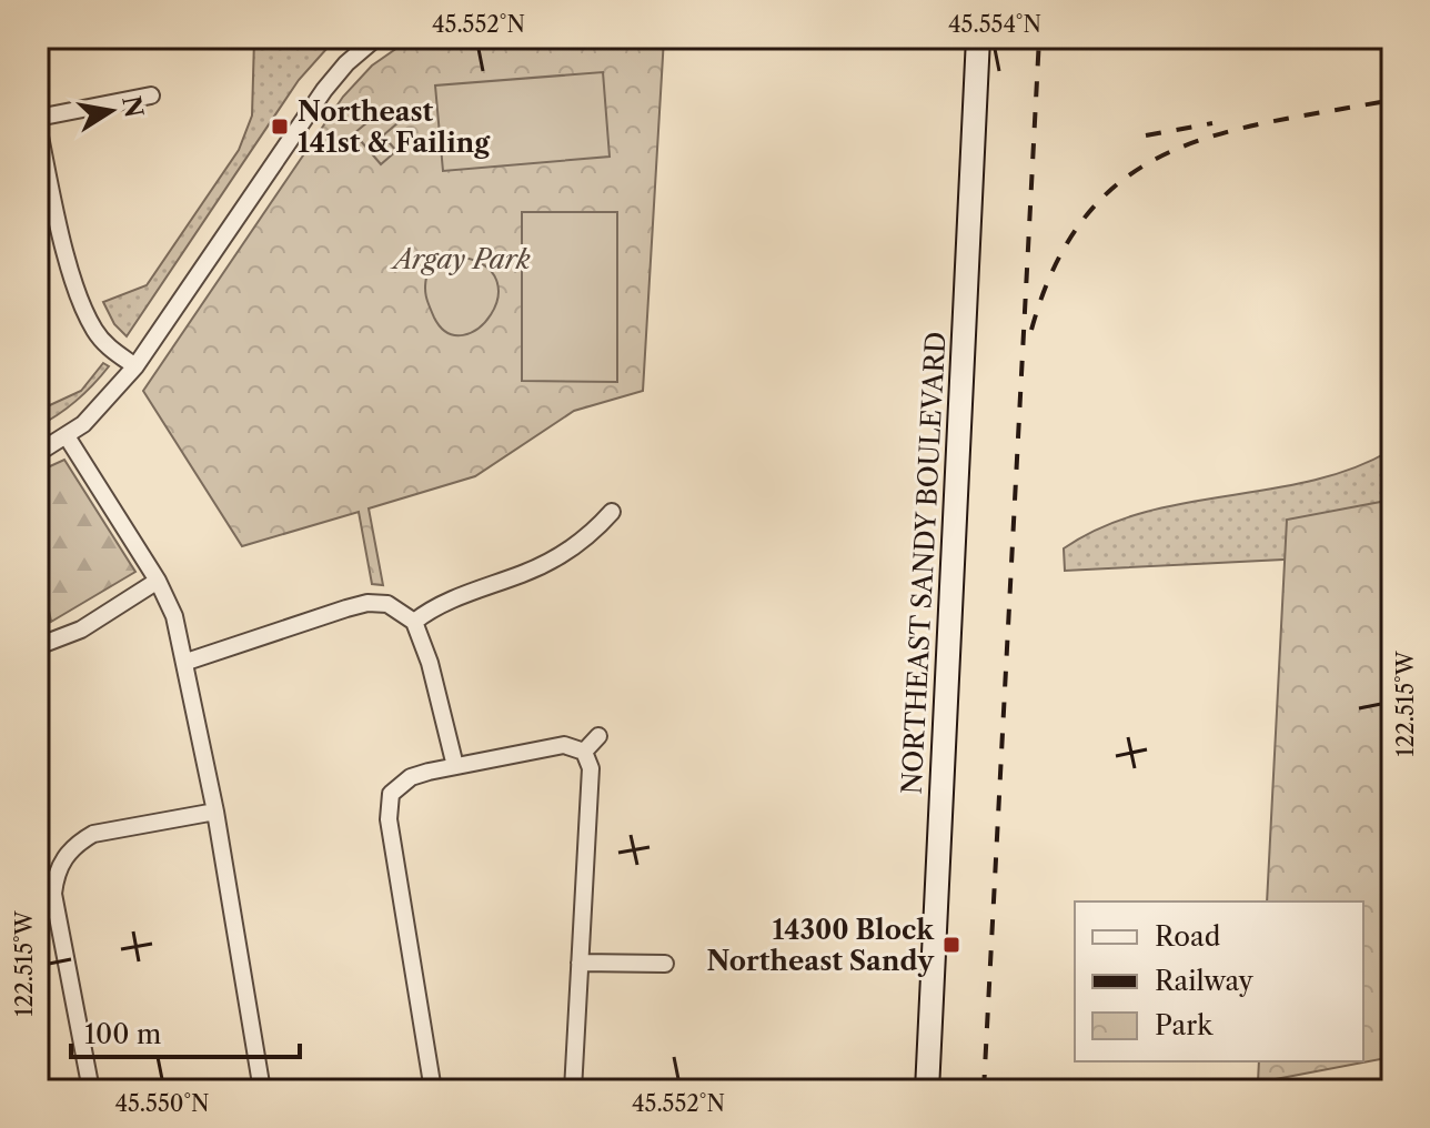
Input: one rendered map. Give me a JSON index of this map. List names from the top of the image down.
{
  "streets": {
    "main road": ["NORTHEAST SANDY BOULEVARD"]
  },
  "parks": ["Argay Park"],
  "places": {
    "transit": ["Northeast 141st & Failing", "14300 Block Northeast Sandy"]
  },
  "legend": ["Road", "Railway", "Park"],
  "scale_bar": "100 m",
  "north": "right",
  "coordinates": [
    "45.552°N",
    "45.554°N",
    "122.515°W",
    "45.550°N"
  ]
}
